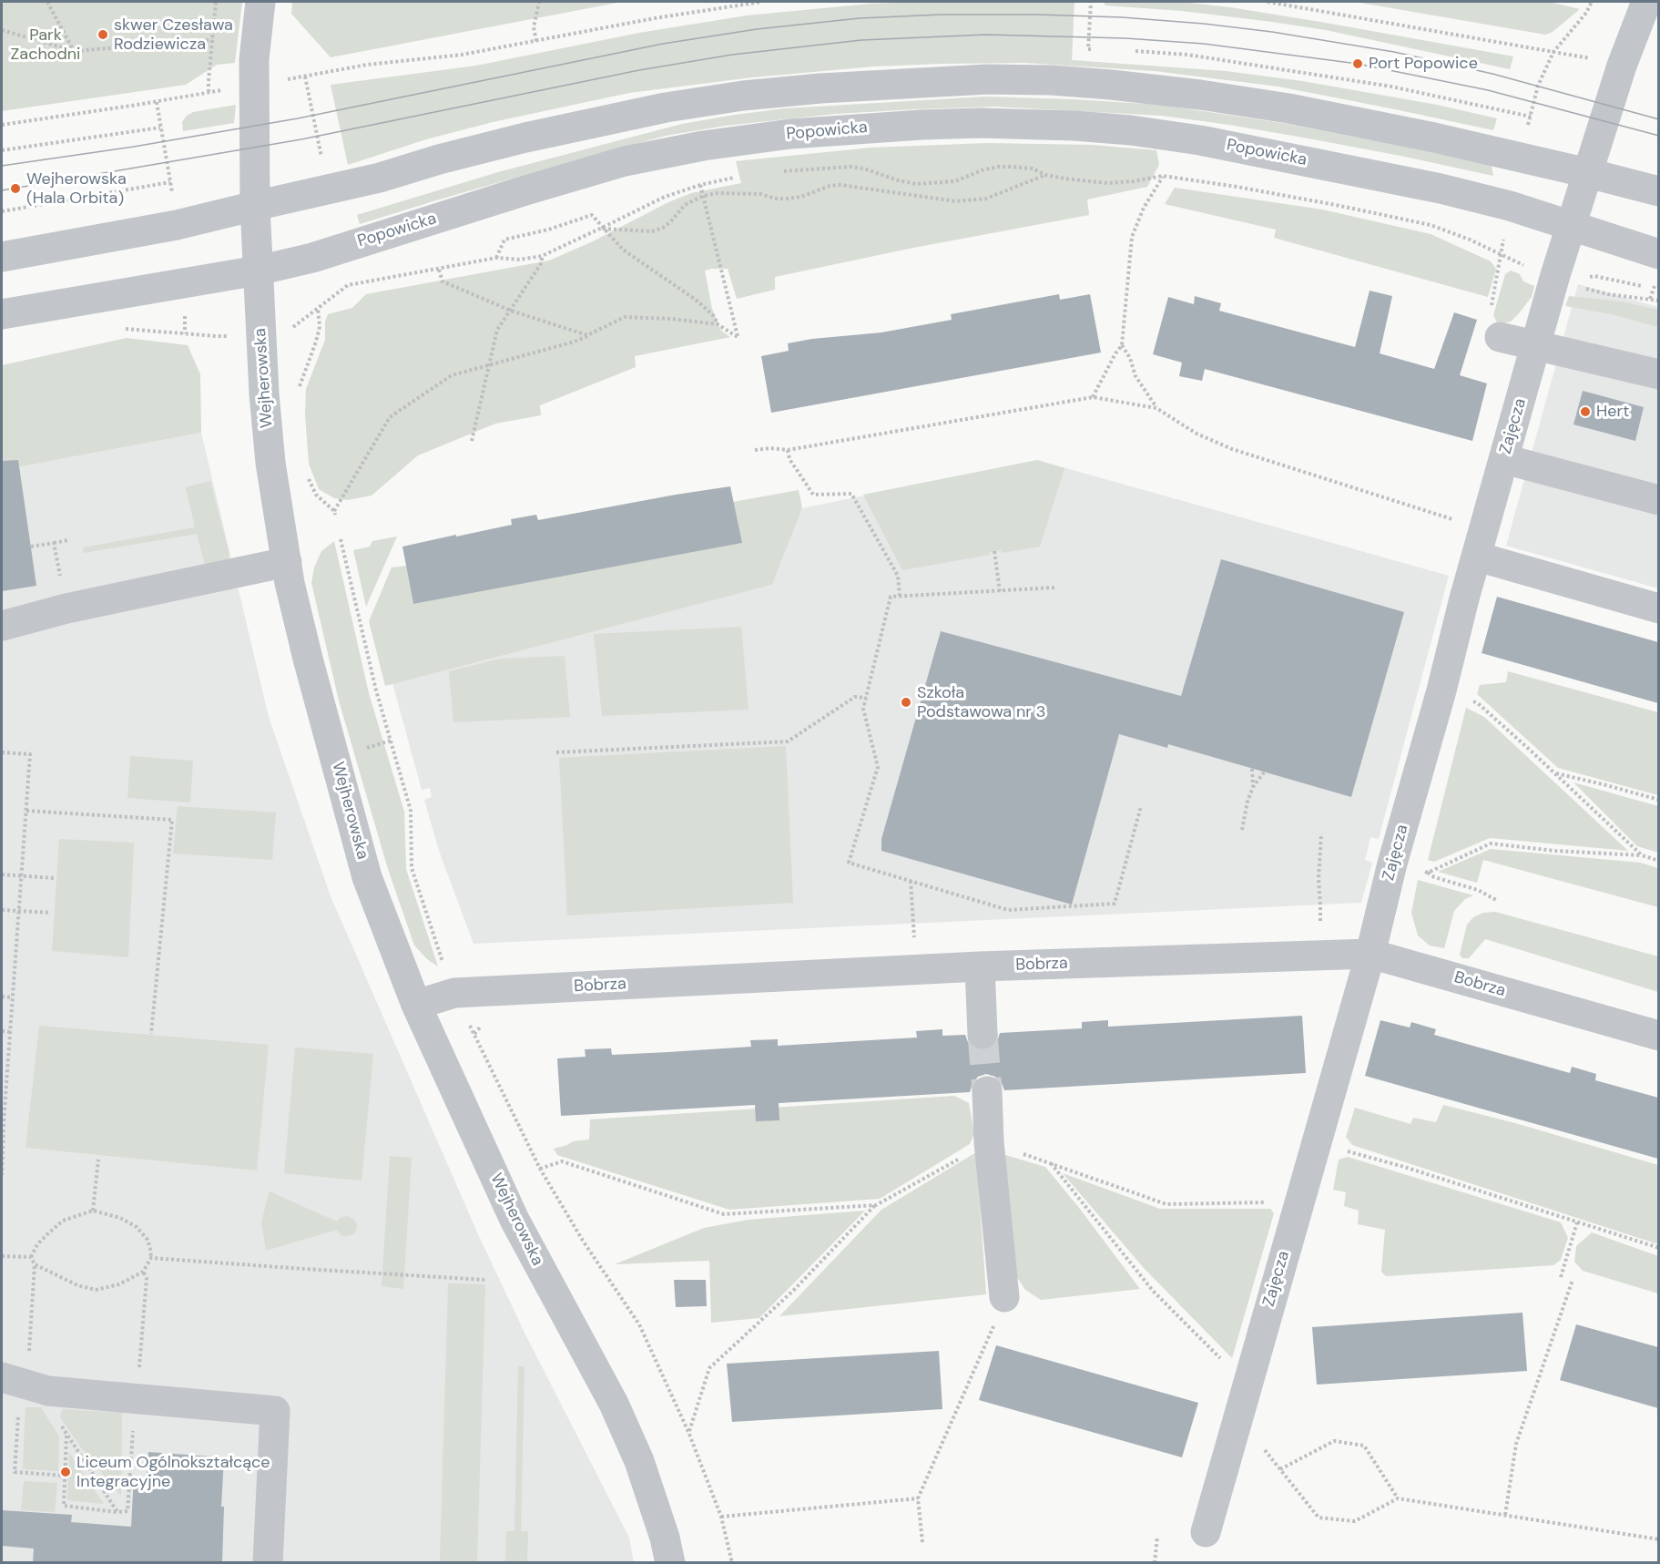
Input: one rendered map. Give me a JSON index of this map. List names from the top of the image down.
{
  "streets": {
    "street": [
      "Popowicka",
      "Wejherowska",
      "Zajęcza",
      "Bobrza"
    ]
  },
  "crossings": [
    ["Popowicka", "Wejherowska"],
    ["Popowicka", "Zajęcza"],
    ["Wejherowska", "Bobrza"],
    ["Zajęcza", "Bobrza"]
  ],
  "parks": ["Park Zachodni"],
  "places": [
    "skwer Czesława Rodziewicza",
    "Port Popowice",
    "Wejherowska (Hala Orbita)",
    "Hert",
    "Szkoła Podstawowa nr 3",
    "Liceum Ogólnokształcące Integracyjne"
  ]
}
